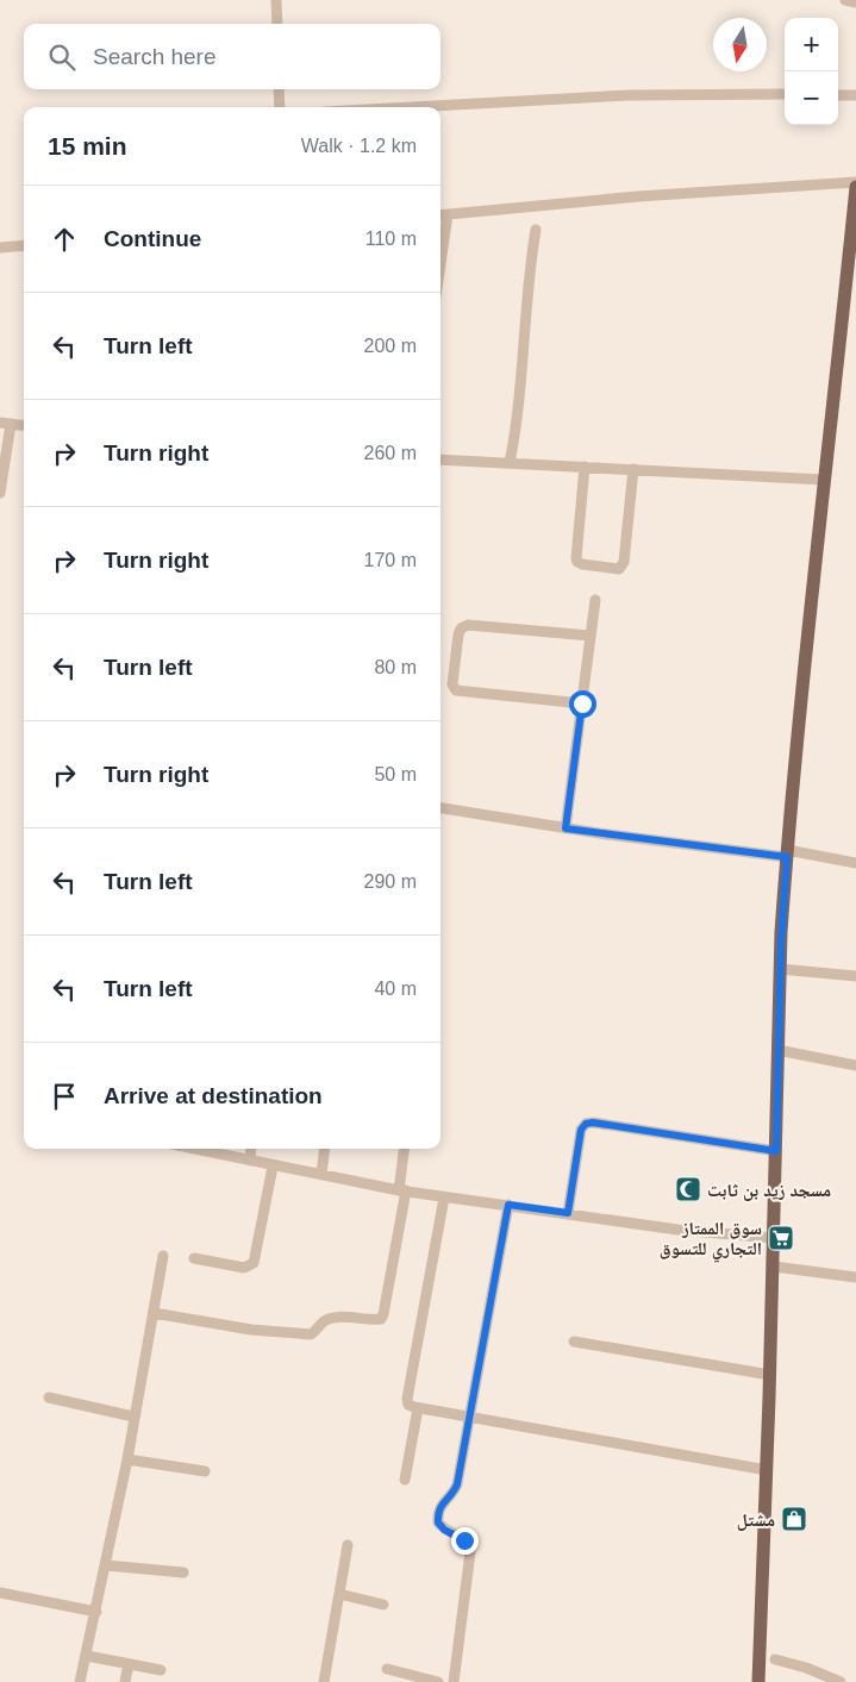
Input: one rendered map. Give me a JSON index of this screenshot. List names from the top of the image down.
{
  "places": {
    "mosque": ["مسجد زيد بن ثابت"],
    "supermarket": ["سوق الممتاز التجاري للتسوق"],
    "shop": ["مشتل"]
  },
  "north": "bottom",
  "page": {
    "map_buttons": ["+", "−"],
    "search": "Search here",
    "heading": ["15 min", "Walk · 1.2 km"],
    "list": [
      ["Continue", "110 m"],
      ["Turn left", "200 m"],
      ["Turn right", "260 m"],
      ["Turn right", "170 m"],
      ["Turn left", "80 m"],
      ["Turn right", "50 m"],
      ["Turn left", "290 m"],
      ["Turn left", "40 m"],
      "Arrive at destination"
    ]
  }
}
